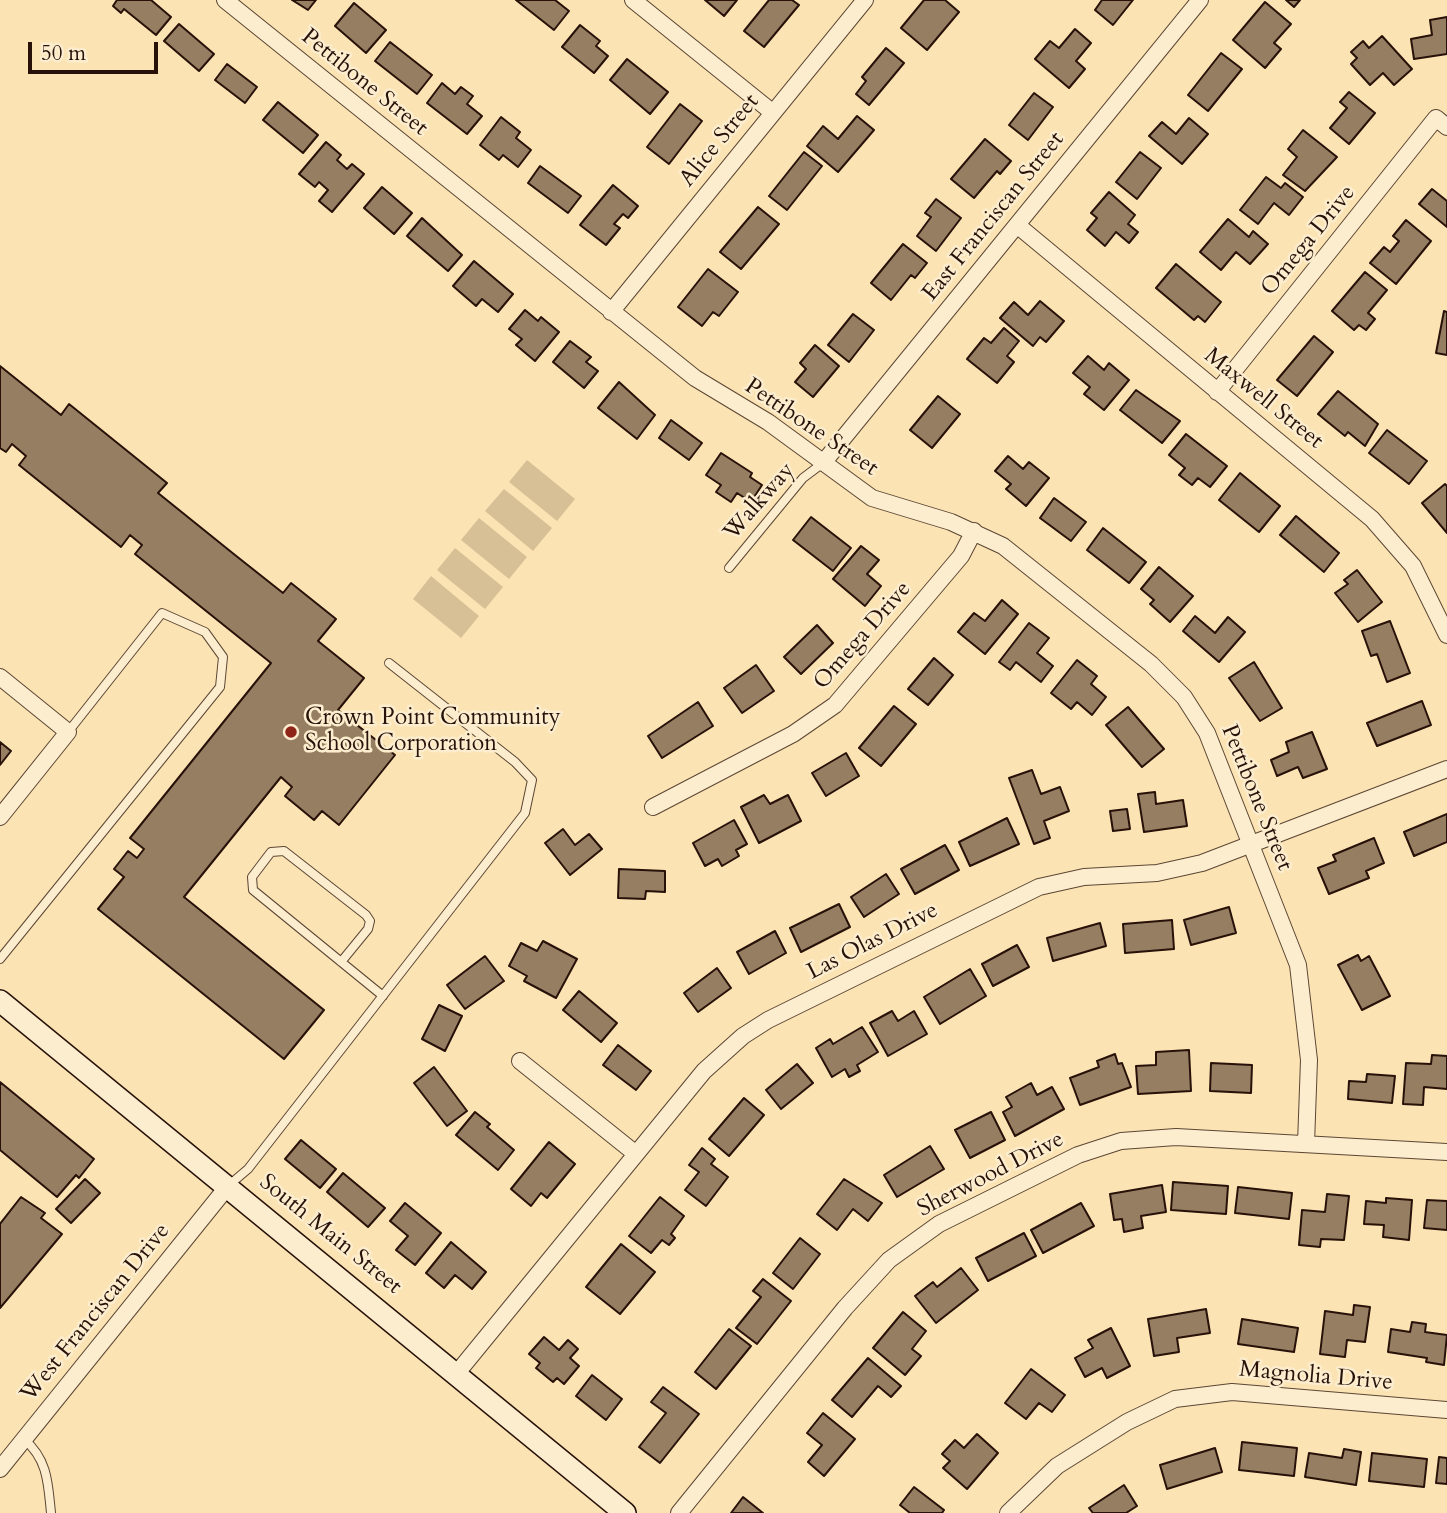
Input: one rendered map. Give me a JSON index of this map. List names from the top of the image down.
{
  "streets": {
    "street": [
      "Pettibone Street",
      "Alice Street",
      "East Franciscan Street",
      "Omega Drive",
      "Maxwell Street",
      "Las Olas Drive",
      "Sherwood Drive",
      "South Main Street",
      "West Franciscan Drive",
      "Magnolia Drive"
    ],
    "lane": ["Walkway"]
  },
  "crossings": [
    ["Pettibone Street", "Alice Street"],
    ["Pettibone Street", "East Franciscan Street"],
    ["Pettibone Street", "Omega Drive"],
    ["Pettibone Street", "Walkway"],
    ["Pettibone Street", "Las Olas Drive"],
    ["Pettibone Street", "Sherwood Drive"],
    ["East Franciscan Street", "Maxwell Street"],
    ["East Franciscan Street", "Walkway"],
    ["Omega Drive", "Maxwell Street"],
    ["Las Olas Drive", "South Main Street"],
    ["South Main Street", "West Franciscan Drive"]
  ],
  "places": ["Crown Point Community School Corporation"],
  "scale_bar": "50 m"
}
